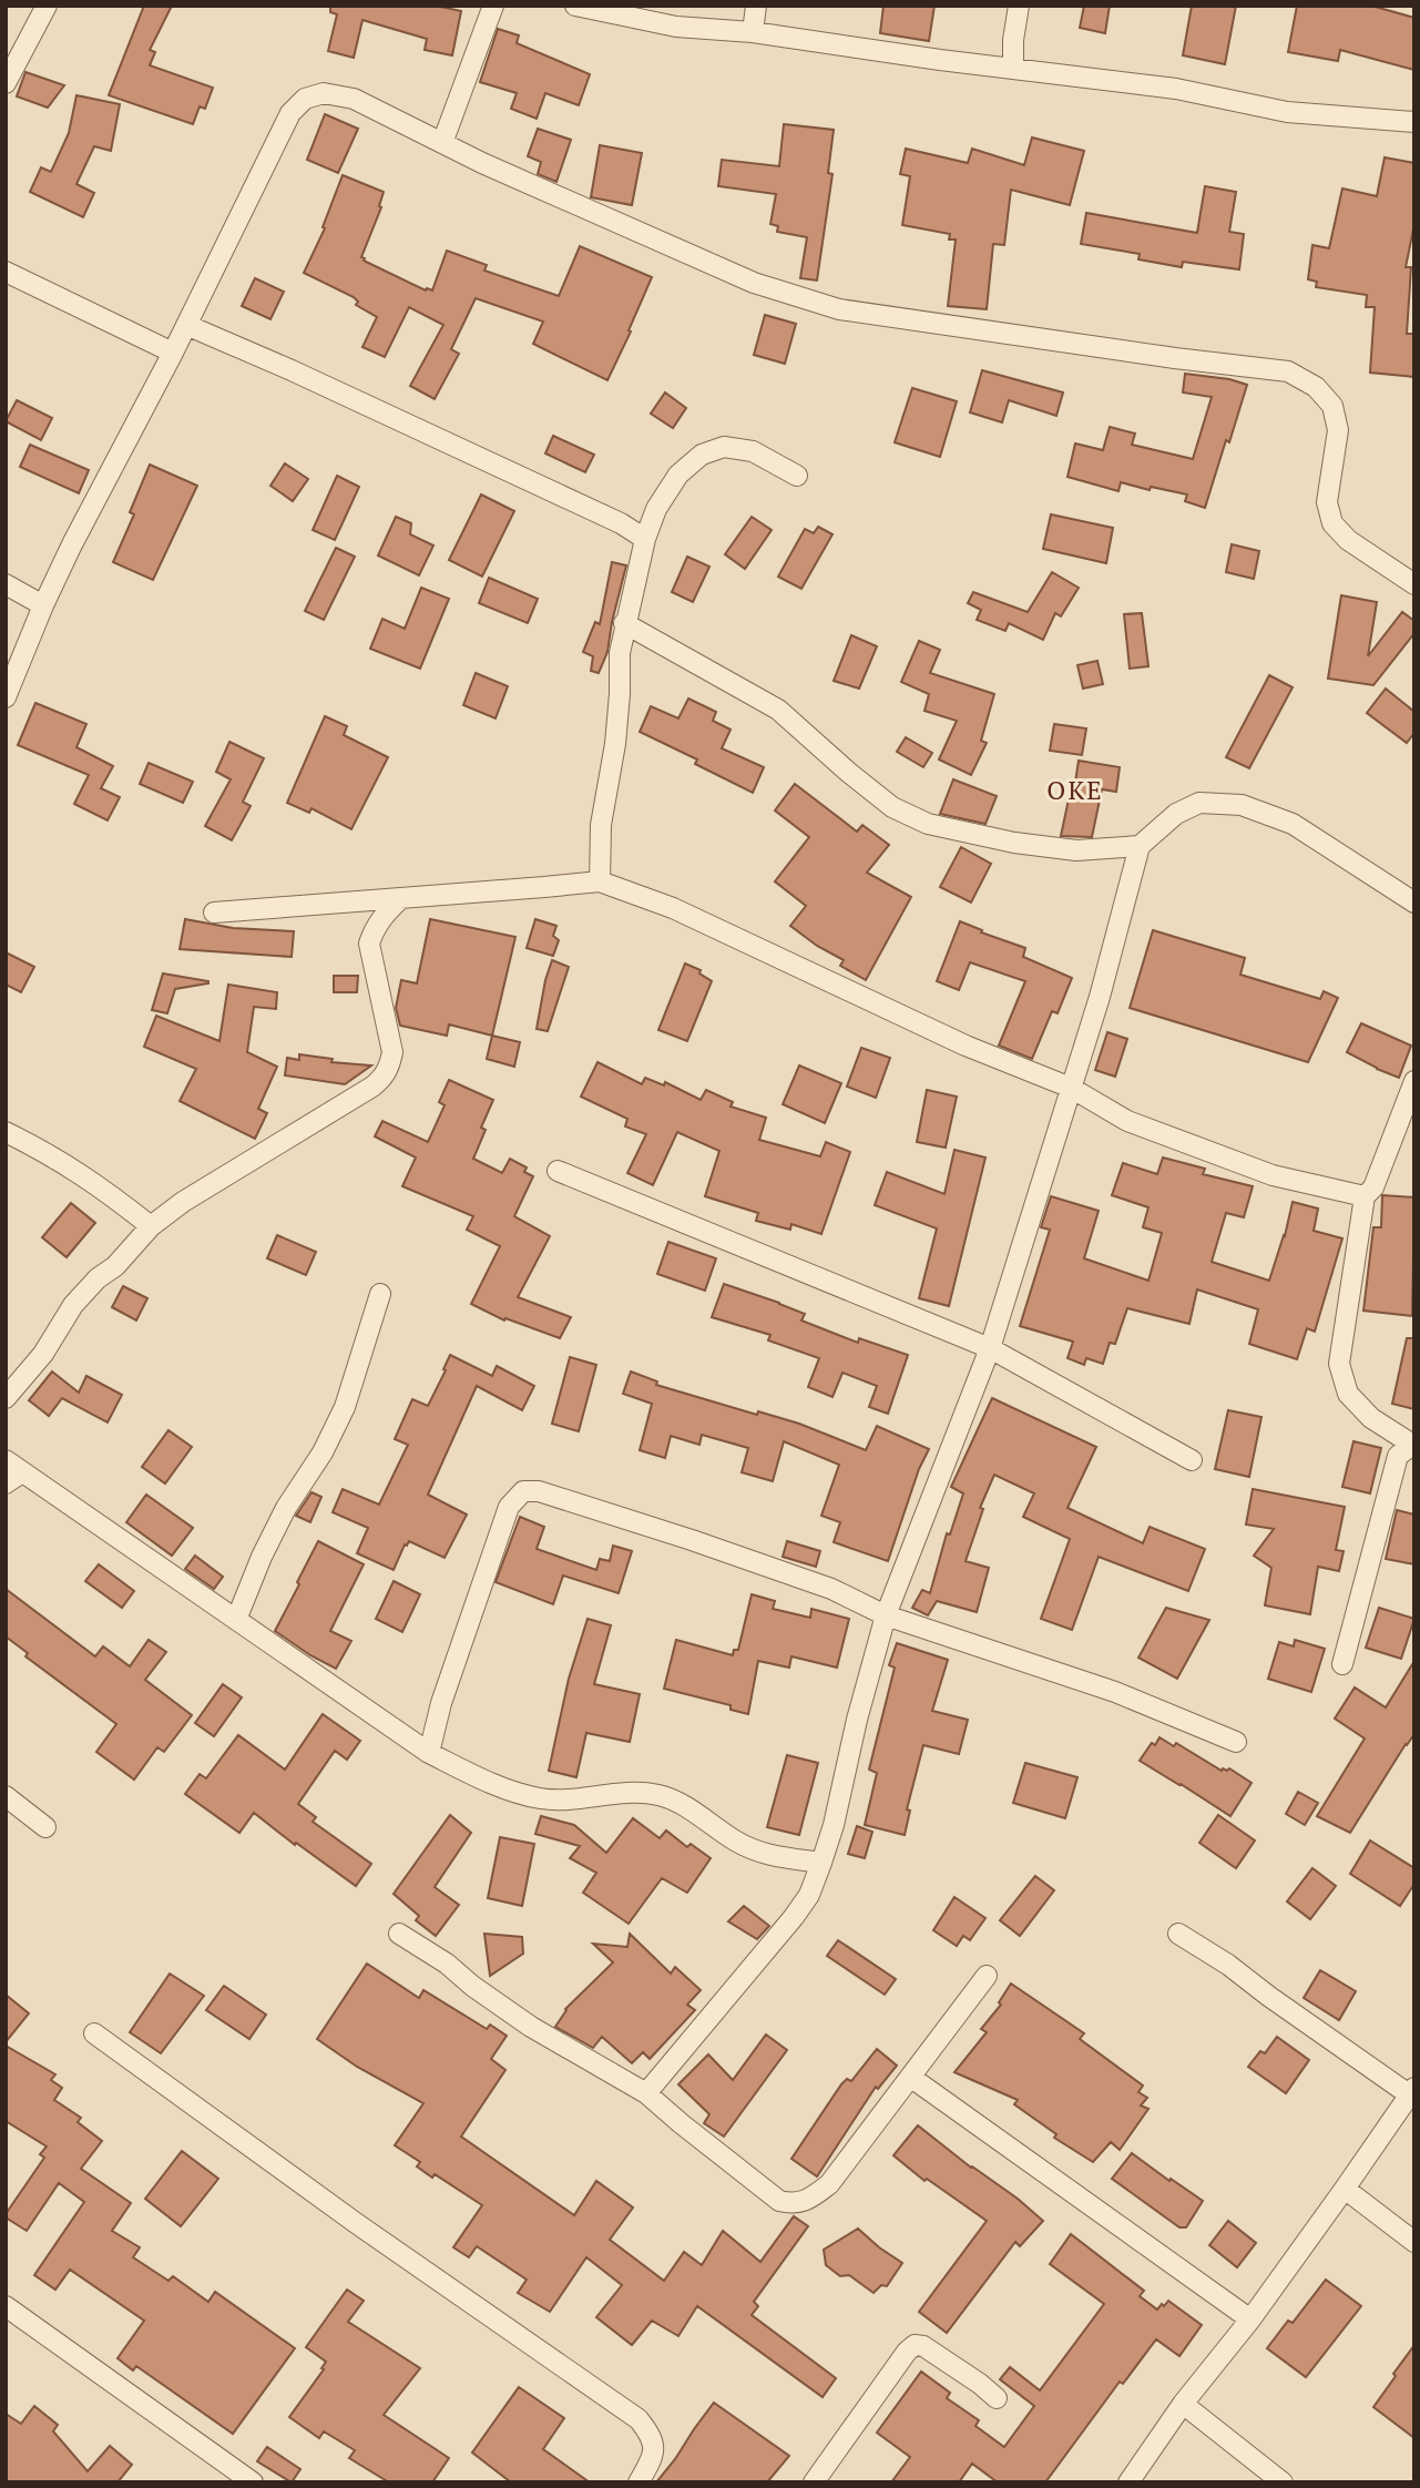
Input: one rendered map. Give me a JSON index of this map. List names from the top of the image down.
{
  "districts": ["OKE"]
}
